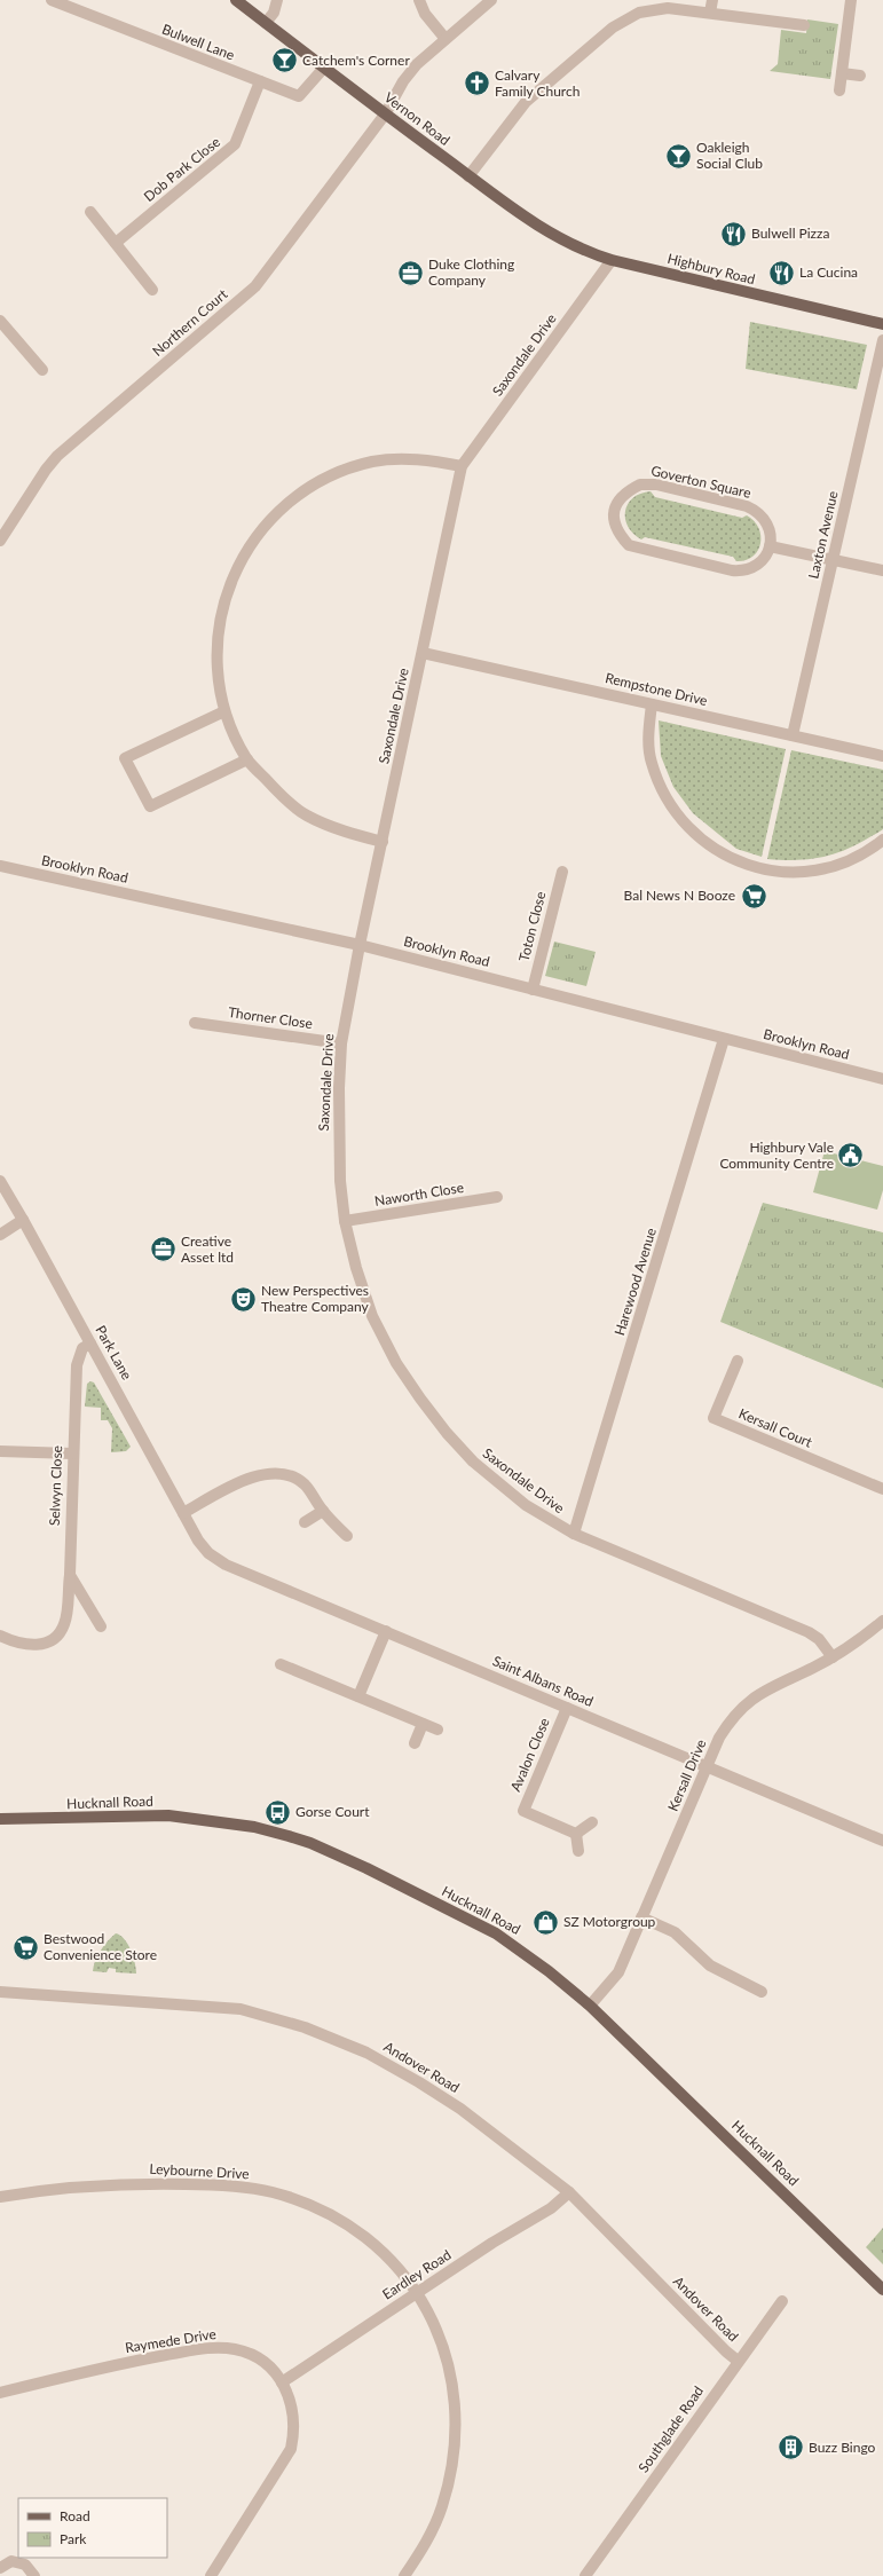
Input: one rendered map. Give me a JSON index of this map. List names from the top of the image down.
{
  "streets": {
    "main road": ["Vernon Road", "Highbury Road", "Hucknall Road"],
    "street": [
      "Bulwell Lane",
      "Dob Park Close",
      "Northern Court",
      "Saxondale Drive",
      "Goverton Square",
      "Laxton Avenue",
      "Rempstone Drive",
      "Brooklyn Road",
      "Toton Close",
      "Thorner Close",
      "Naworth Close",
      "Harewood Avenue",
      "Park Lane",
      "Kersall Court",
      "Selwyn Close",
      "Saint Albans Road",
      "Avalon Close",
      "Kersall Drive",
      "Andover Road",
      "Leybourne Drive",
      "Eardley Road",
      "Raymede Drive",
      "Southglade Road"
    ]
  },
  "crossings": [
    ["Bulwell Lane", "Vernon Road"],
    ["Bulwell Lane", "Dob Park Close"],
    ["Vernon Road", "Highbury Road"],
    ["Vernon Road", "Northern Court"],
    ["Highbury Road", "Saxondale Drive"],
    ["Saxondale Drive", "Rempstone Drive"],
    ["Saxondale Drive", "Brooklyn Road"],
    ["Saxondale Drive", "Thorner Close"],
    ["Saxondale Drive", "Naworth Close"],
    ["Saxondale Drive", "Harewood Avenue"],
    ["Saxondale Drive", "Kersall Drive"],
    ["Laxton Avenue", "Rempstone Drive"],
    ["Brooklyn Road", "Toton Close"],
    ["Brooklyn Road", "Harewood Avenue"],
    ["Park Lane", "Selwyn Close"],
    ["Park Lane", "Saint Albans Road"],
    ["Saint Albans Road", "Avalon Close"],
    ["Saint Albans Road", "Kersall Drive"],
    ["Kersall Drive", "Hucknall Road"],
    ["Andover Road", "Eardley Road"],
    ["Andover Road", "Southglade Road"],
    ["Leybourne Drive", "Eardley Road"],
    ["Eardley Road", "Raymede Drive"]
  ],
  "places": {
    "bar": ["Catchem's Corner", "Oakleigh Social Club"],
    "church": ["Calvary Family Church"],
    "restaurant": ["Bulwell Pizza", "La Cucina"],
    "office": ["Duke Clothing Company", "Creative Asset ltd"],
    "supermarket": ["Bal News N Booze", "Bestwood Convenience Store"],
    "public building": ["Highbury Vale Community Centre"],
    "theatre": ["New Perspectives Theatre Company"],
    "bus stop": ["Gorse Court"],
    "shop": ["SZ Motorgroup"],
    "building": ["Buzz Bingo"]
  },
  "legend": ["Road", "Park"]
}
